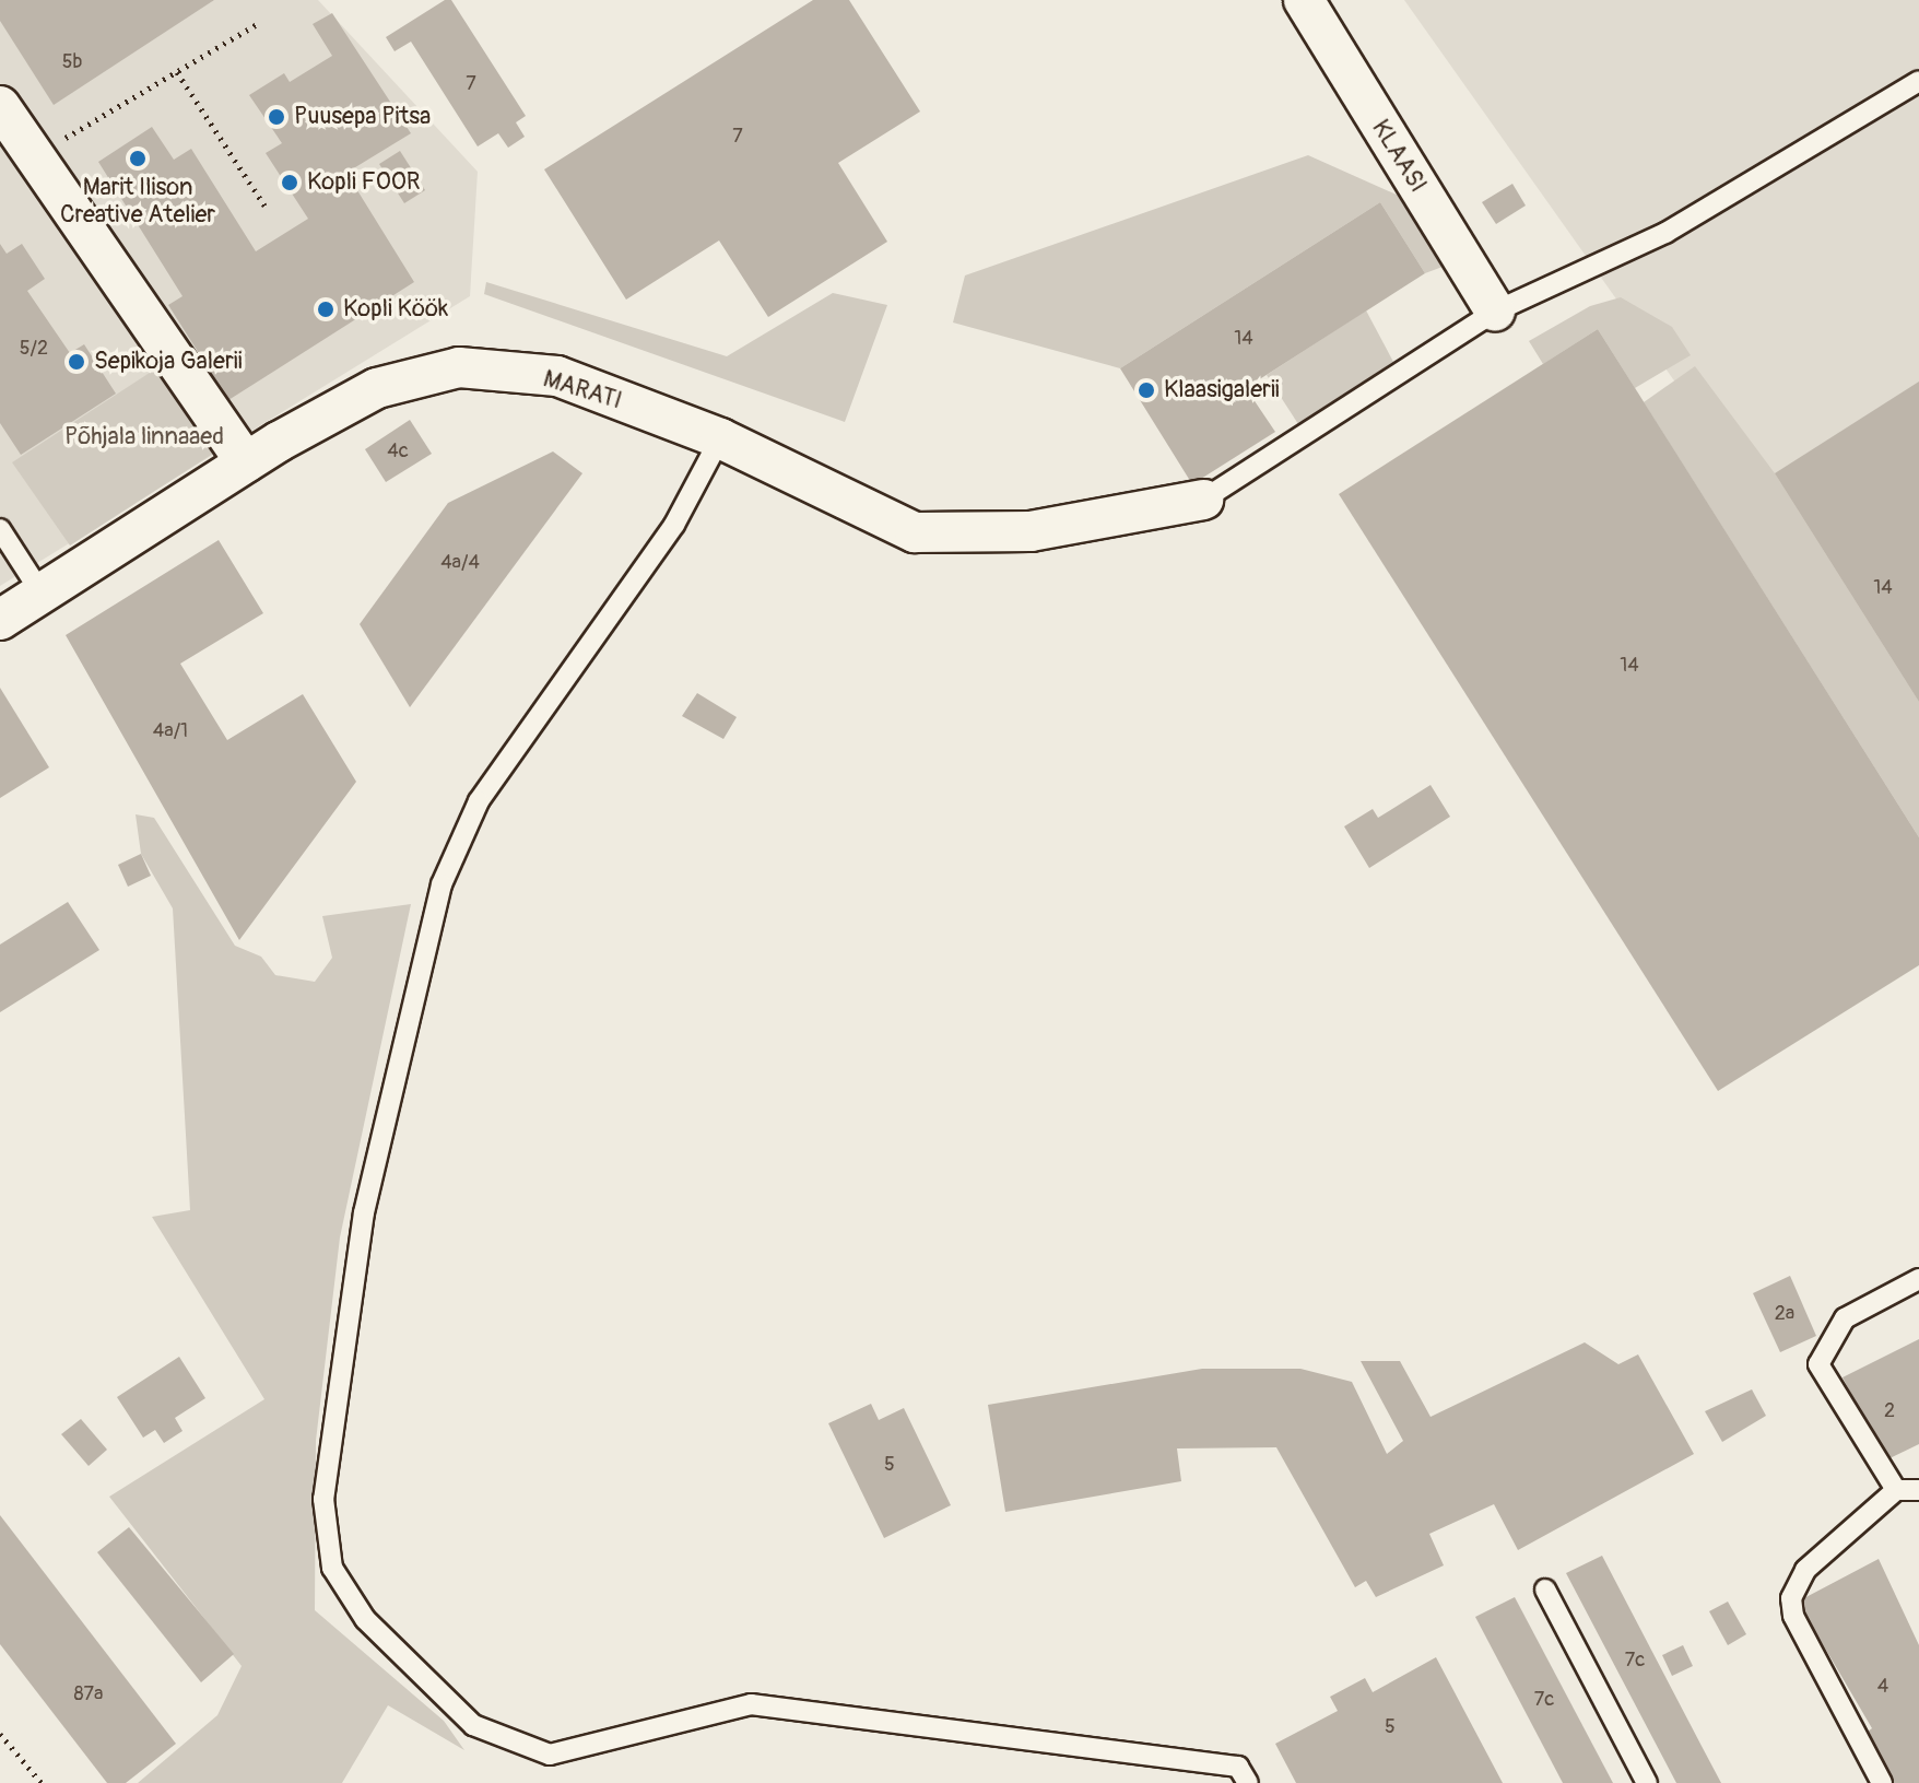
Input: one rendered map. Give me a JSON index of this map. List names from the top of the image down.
{
  "streets": {
    "street": ["KLAASI", "MARATI"]
  },
  "parks": ["Põhjala linnaaed"],
  "places": [
    "Puusepa Pitsa",
    "Marit Ilison Creative Atelier",
    "Kopli FOOR",
    "Kopli Köök",
    "Sepikoja Galerii",
    "Klaasigalerii"
  ],
  "house_numbers": [
    "5b",
    "7",
    "7",
    "14",
    "5/2",
    "4c",
    "4a/4",
    "14",
    "14",
    "4a/1",
    "2a",
    "2",
    "5",
    "7c",
    "4",
    "87a",
    "7c",
    "5"
  ]
}
